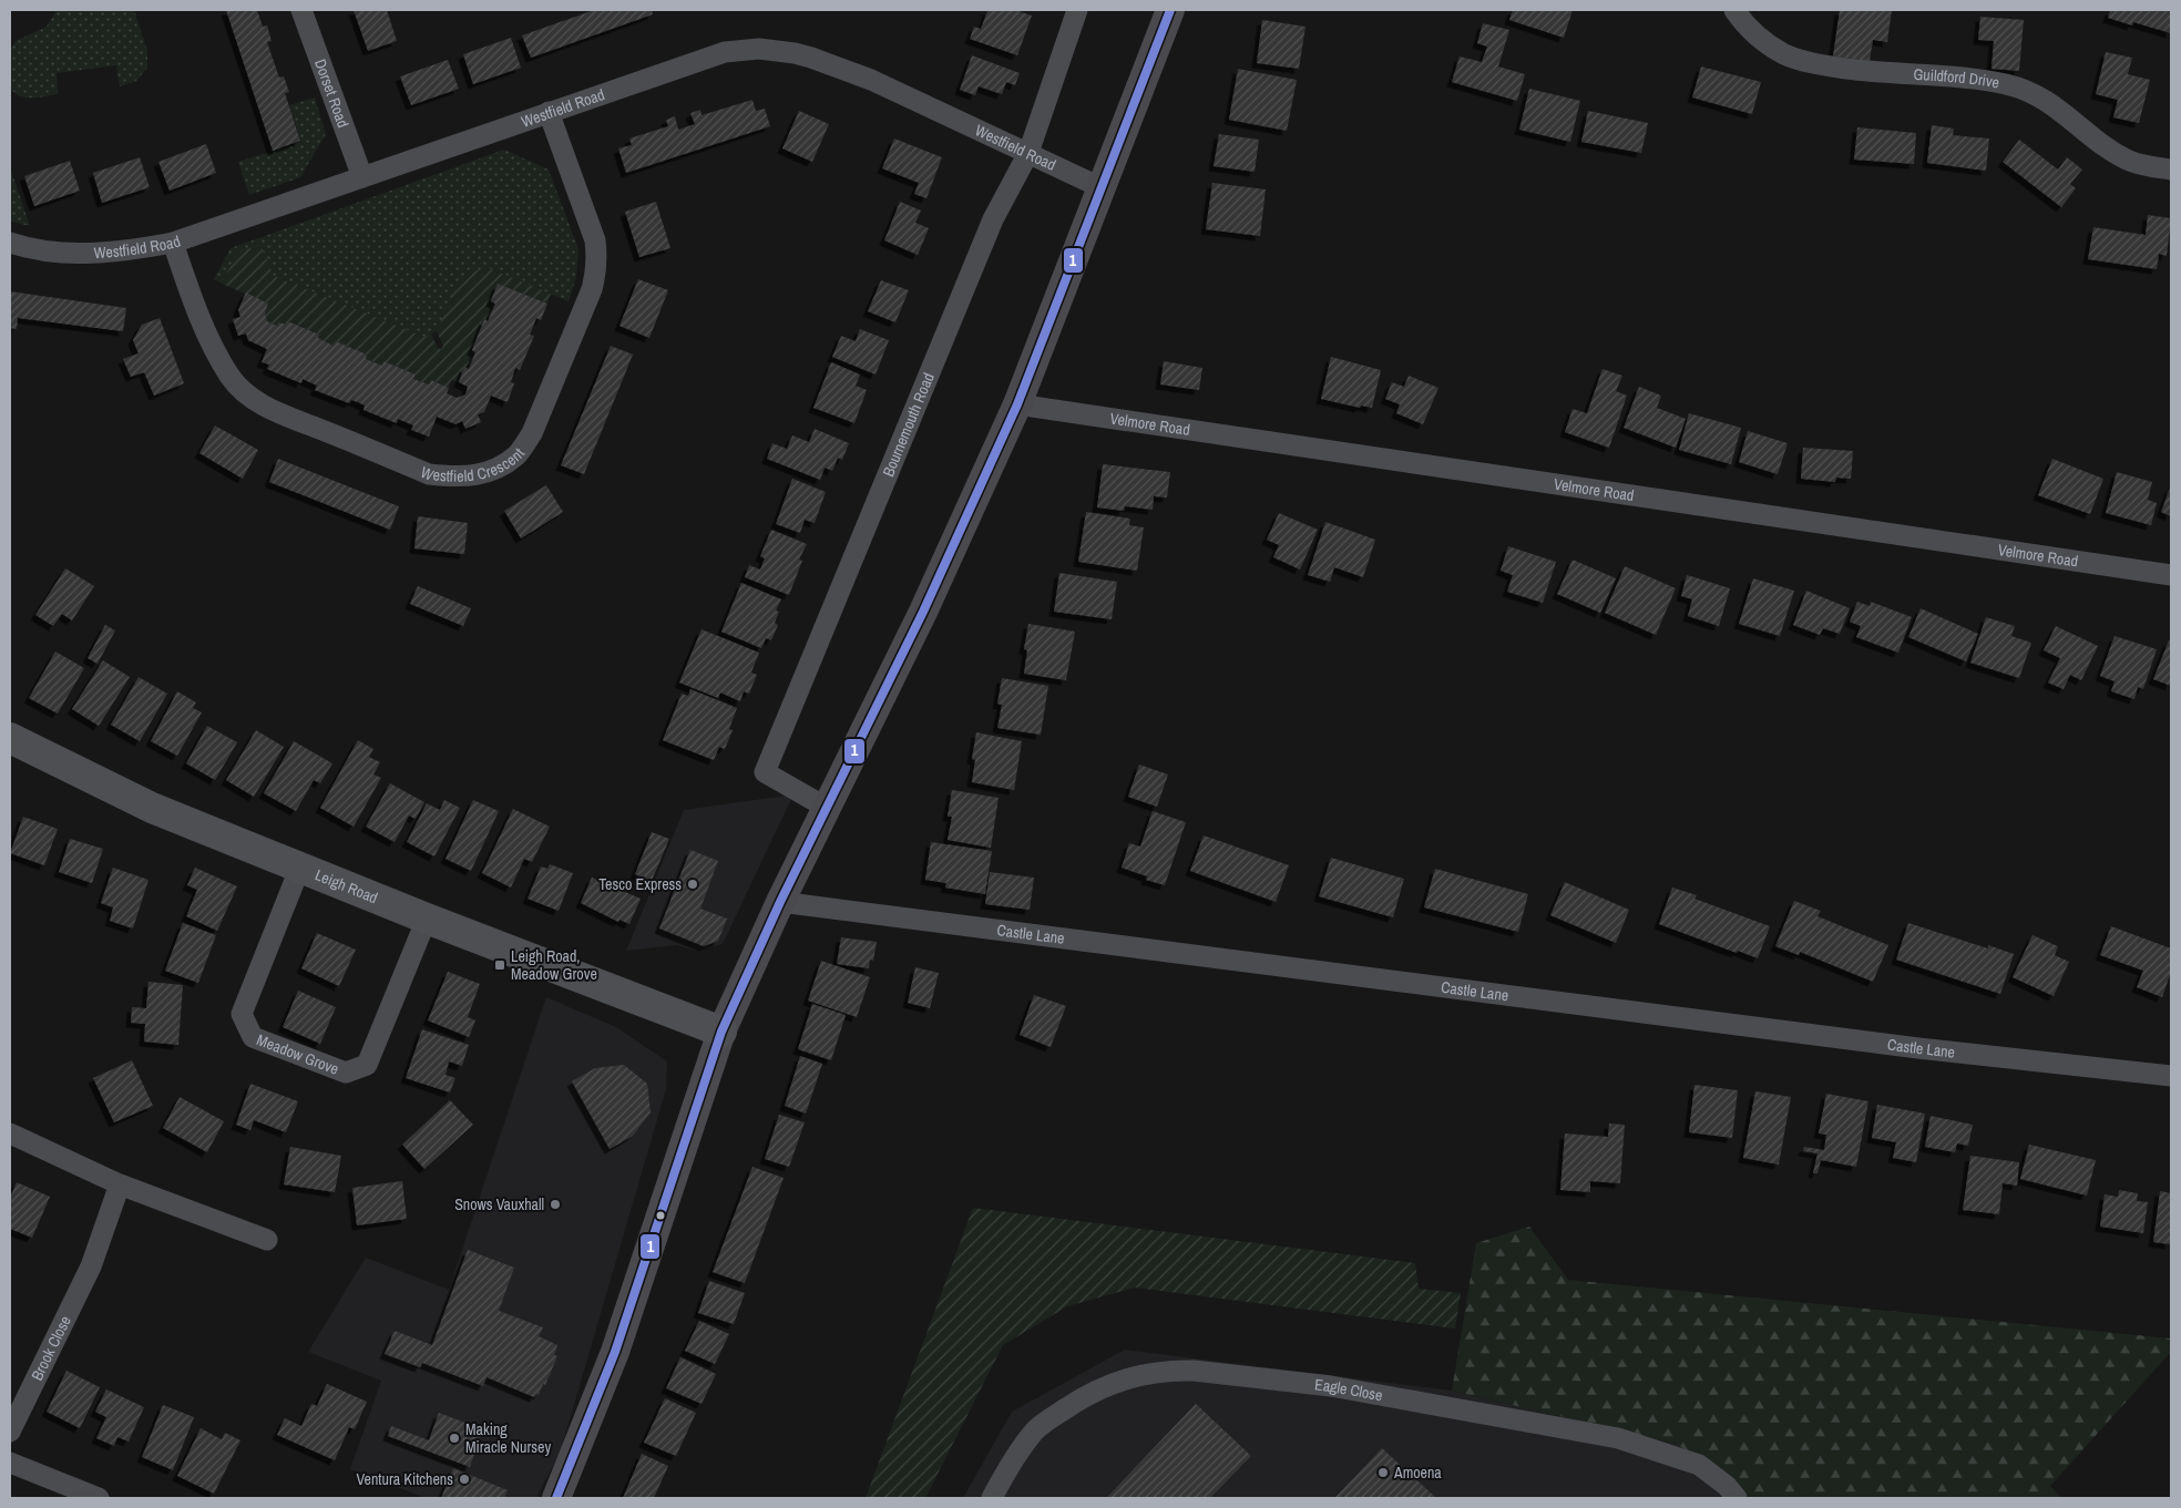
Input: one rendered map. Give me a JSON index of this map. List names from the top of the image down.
{
  "streets": {
    "main road": ["Leigh Road"],
    "street": [
      "Guildford Drive",
      "Dorset Road",
      "Westfield Road",
      "Bournemouth Road",
      "Velmore Road",
      "Westfield Crescent",
      "Castle Lane",
      "Meadow Grove",
      "Brook Close",
      "Eagle Close"
    ]
  },
  "crossings": [
    ["Dorset Road", "Westfield Road"],
    ["Westfield Road", "Bournemouth Road"],
    ["Westfield Road", "Westfield Crescent"],
    ["Leigh Road", "Meadow Grove"]
  ],
  "places": {
    "other": [
      "Tesco Express",
      "Snows Vauxhall",
      "Making Miracle Nursey",
      "Amoena",
      "Ventura Kitchens"
    ],
    "transit": ["Leigh Road, Meadow Grove"]
  },
  "lines": ["transit line 1"]
}
